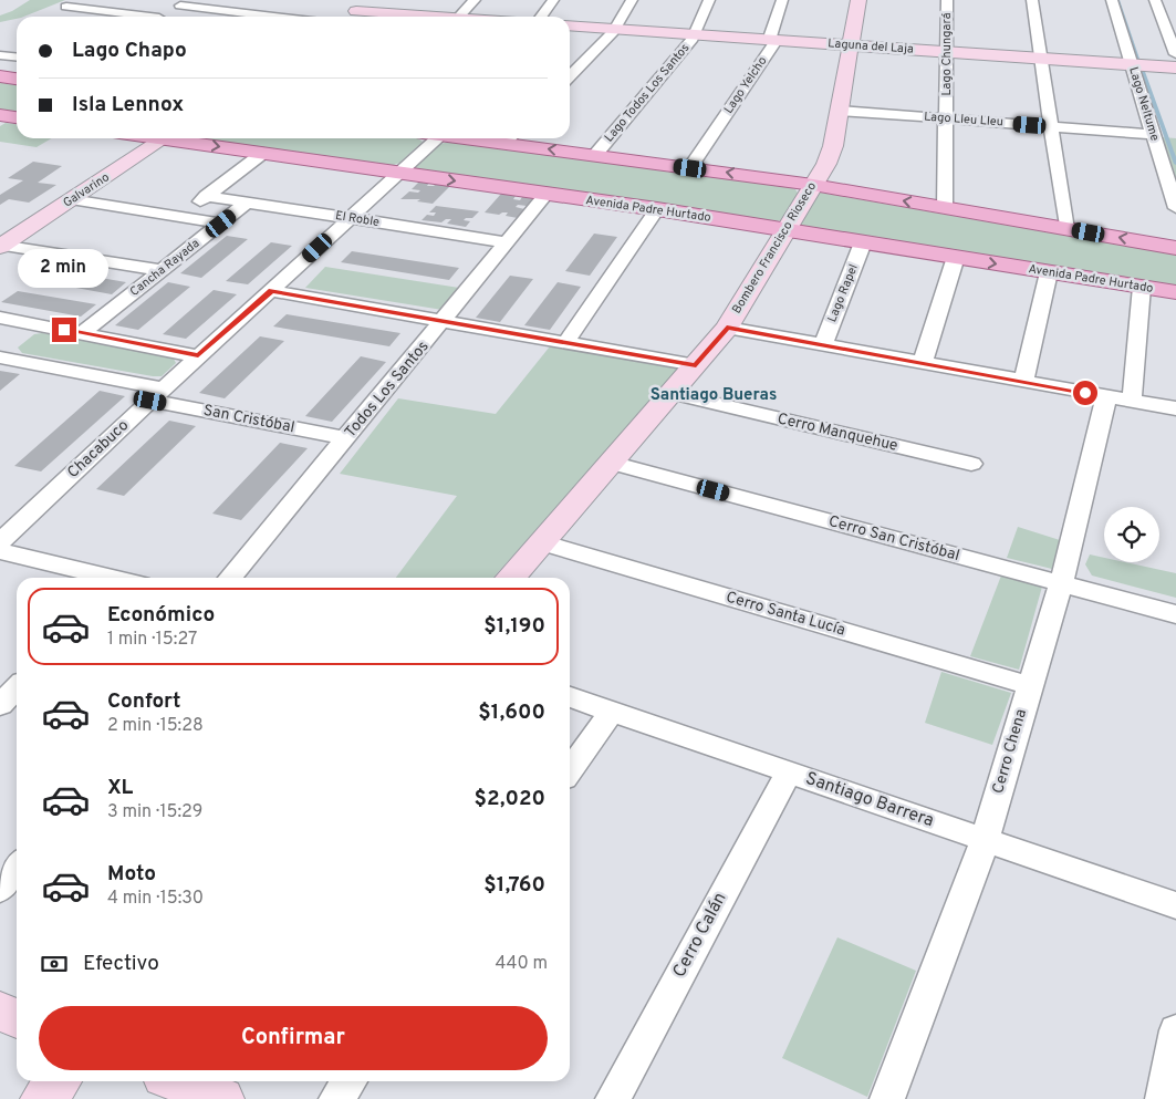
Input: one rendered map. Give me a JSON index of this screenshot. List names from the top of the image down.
{
  "streets": {
    "main road": ["Avenida Padre Hurtado"],
    "street": [
      "Laguna del Laja",
      "Lago Chungará",
      "Lago Yelcho",
      "Lago Todos Los Santos",
      "Lago Neltume",
      "Lago Lleu Lleu",
      "Galvarino",
      "El Roble",
      "Bombero Francisco Rioseco",
      "Cancha Rayada",
      "Lago Rapel",
      "Todos Los Santos",
      "San Cristóbal",
      "Cerro Manquehue",
      "Chacabuco",
      "Cerro San Cristóbal",
      "Cerro Santa Lucía",
      "Cerro Chena",
      "Santiago Barrera",
      "Cerro Calán"
    ]
  },
  "crossings": [
    ["Laguna del Laja", "Lago Chungará"],
    ["Laguna del Laja", "Lago Yelcho"],
    ["Laguna del Laja", "Lago Todos Los Santos"],
    ["Laguna del Laja", "Lago Neltume"],
    ["Laguna del Laja", "Bombero Francisco Rioseco"],
    ["Lago Chungará", "Lago Lleu Lleu"],
    ["Lago Neltume", "Lago Lleu Lleu"],
    ["Lago Lleu Lleu", "Bombero Francisco Rioseco"],
    ["Avenida Padre Hurtado", "Bombero Francisco Rioseco"],
    ["Avenida Padre Hurtado", "Lago Rapel"],
    ["Avenida Padre Hurtado", "Todos Los Santos"],
    ["Avenida Padre Hurtado", "Chacabuco"],
    ["Avenida Padre Hurtado", "Cerro Chena"],
    ["El Roble", "Cancha Rayada"],
    ["El Roble", "Todos Los Santos"],
    ["El Roble", "Chacabuco"],
    ["Bombero Francisco Rioseco", "Cerro Manquehue"],
    ["Bombero Francisco Rioseco", "Cerro San Cristóbal"],
    ["Bombero Francisco Rioseco", "Cerro Santa Lucía"],
    ["Todos Los Santos", "San Cristóbal"],
    ["San Cristóbal", "Chacabuco"],
    ["Cerro San Cristóbal", "Cerro Chena"],
    ["Cerro Santa Lucía", "Cerro Chena"],
    ["Cerro Chena", "Santiago Barrera"],
    ["Santiago Barrera", "Cerro Calán"]
  ],
  "districts": ["Santiago Bueras"],
  "page": {
    "banner": ["Lago Chapo", "Isla Lennox"],
    "bubble": "2 min",
    "list": [
      {
        "name": "Económico",
        "note": "1 min · 15:27",
        "value": "$1,190"
      },
      {
        "name": "Confort",
        "note": "2 min · 15:28",
        "value": "$1,600"
      },
      {
        "name": "XL",
        "note": "3 min · 15:29",
        "value": "$2,020"
      },
      {
        "name": "Moto",
        "note": "4 min · 15:30",
        "value": "$1,760"
      }
    ],
    "pay": ["Efectivo", "440 m"],
    "buttons": "Confirmar"
  }
}
